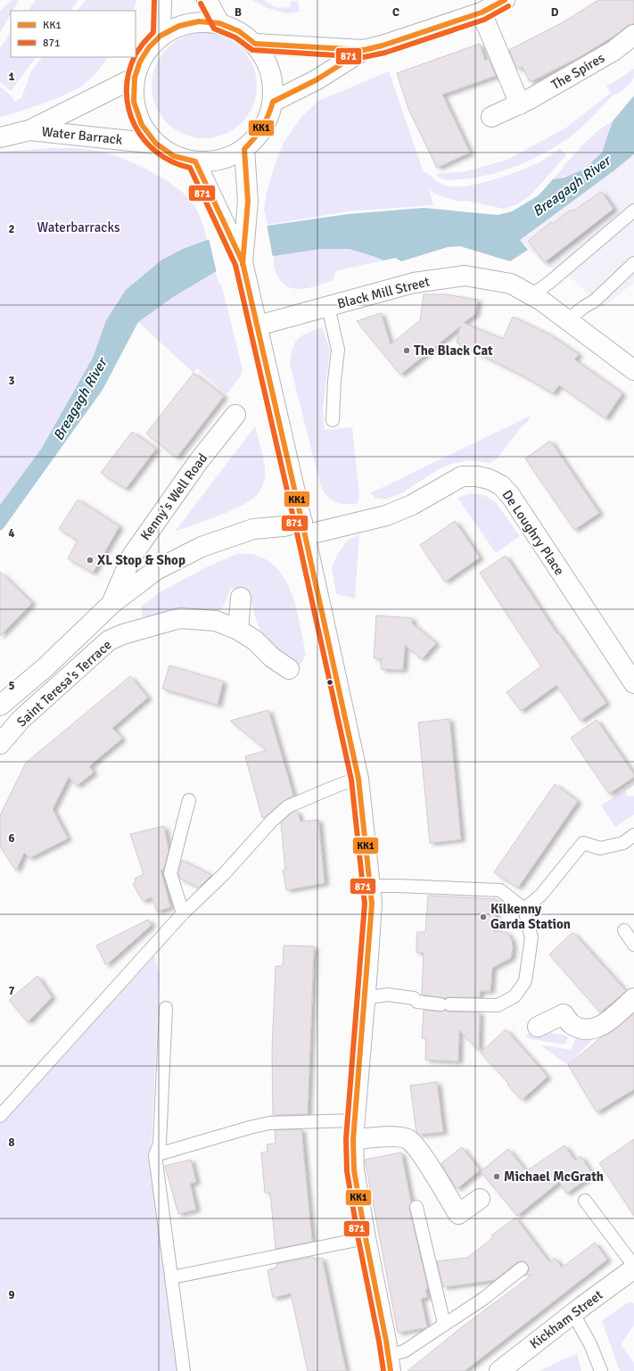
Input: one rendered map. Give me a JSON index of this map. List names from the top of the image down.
{
  "streets": {
    "street": [
      "The Spires",
      "Water Barrack",
      "Black Mill Street",
      "Kenny's Well Road",
      "De Loughry Place",
      "Saint Teresa's Terrace",
      "Kickham Street"
    ]
  },
  "crossings": [
    ["Kenny's Well Road", "De Loughry Place"]
  ],
  "water": ["Breagagh River"],
  "parks": ["Waterbarracks"],
  "places": [
    "The Black Cat",
    "XL Stop & Shop",
    "Kilkenny Garda Station",
    "Michael McGrath"
  ],
  "lines": ["transit line KK1", "transit line 871"],
  "legend": ["KK1", "871"],
  "grid": {
    "columns": ["B", "C", "D"],
    "rows": [
      "1",
      "2",
      "3",
      "4",
      "5",
      "6",
      "7",
      "8",
      "9"
    ]
  }
}
